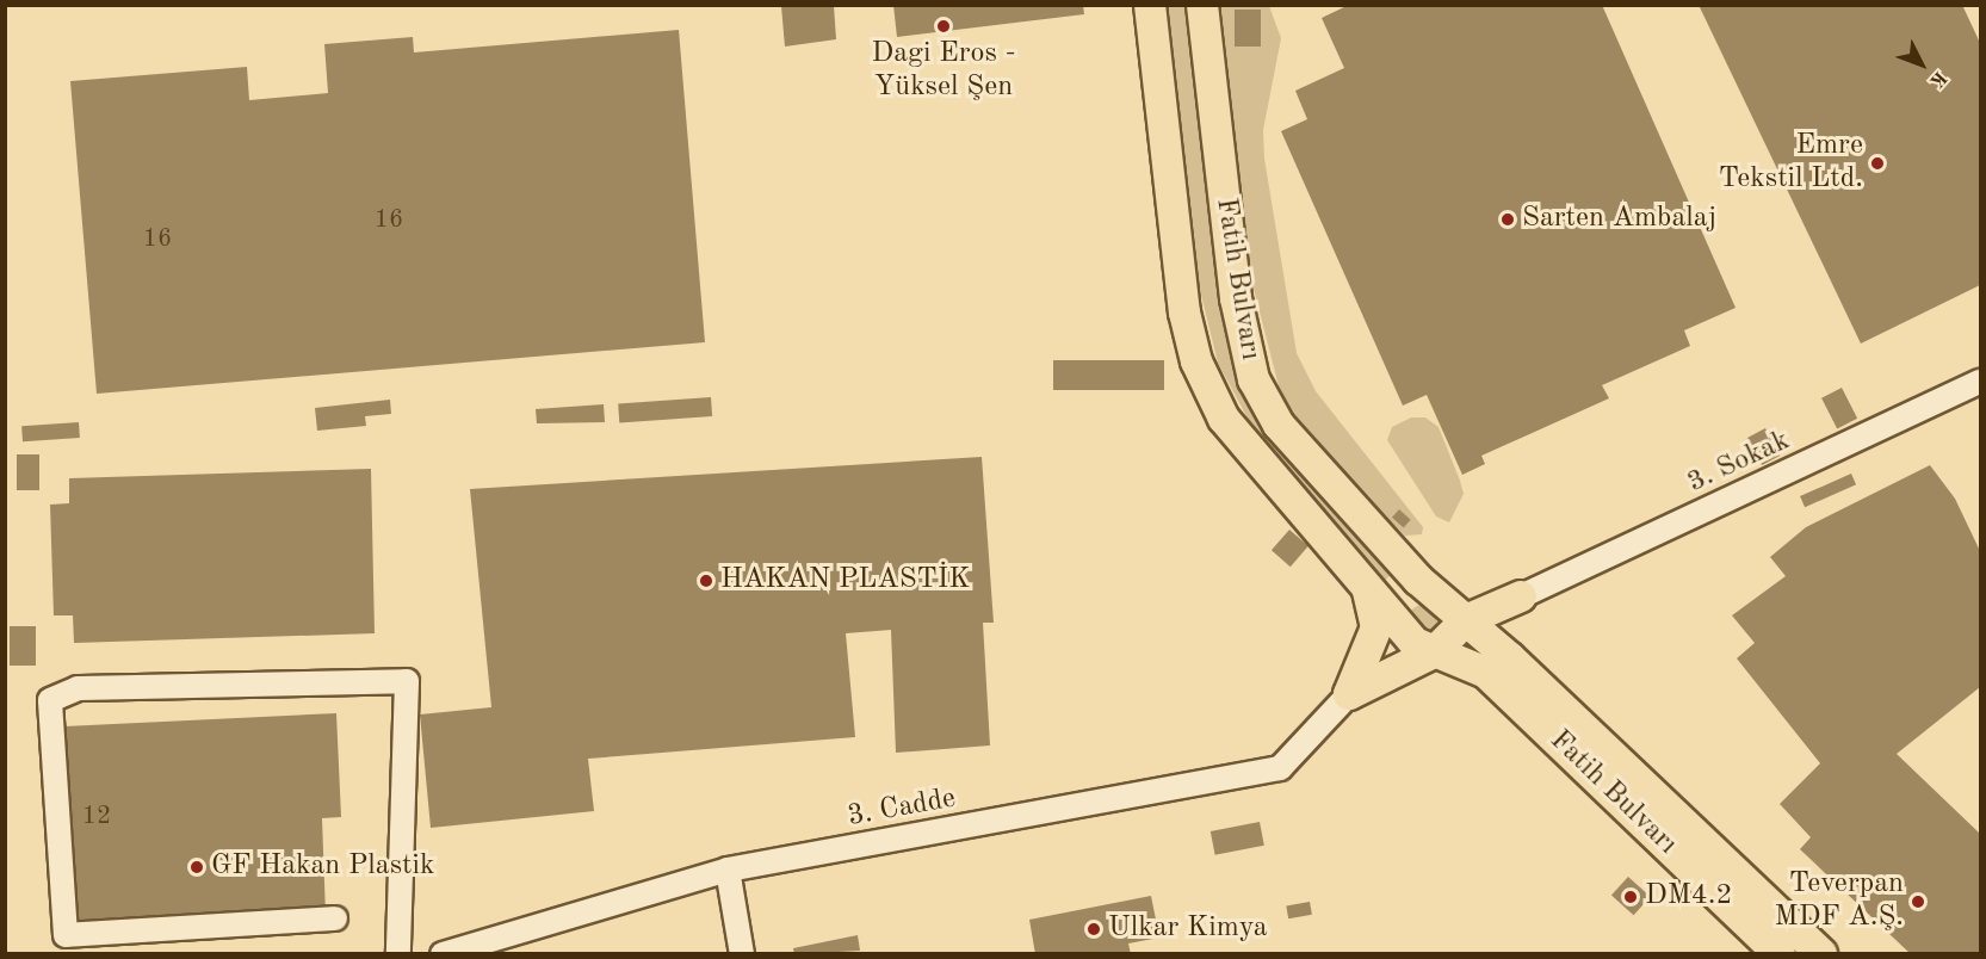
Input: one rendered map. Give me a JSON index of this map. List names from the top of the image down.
{
  "streets": {
    "main road": ["Fatih Bulvarı"],
    "street": ["3. Sokak", "3. Cadde"]
  },
  "places": [
    "Dagi Eros - Yüksel Şen",
    "Emre Tekstil Ltd.",
    "Sarten Ambalaj",
    "HAKAN PLASTİK",
    "GF Hakan Plastik",
    "DM4.2",
    "Teverpan MDF A.Ş.",
    "Ulkar Kimya"
  ],
  "house_numbers": ["16", "16", "12"],
  "north": "bottom right"
}
